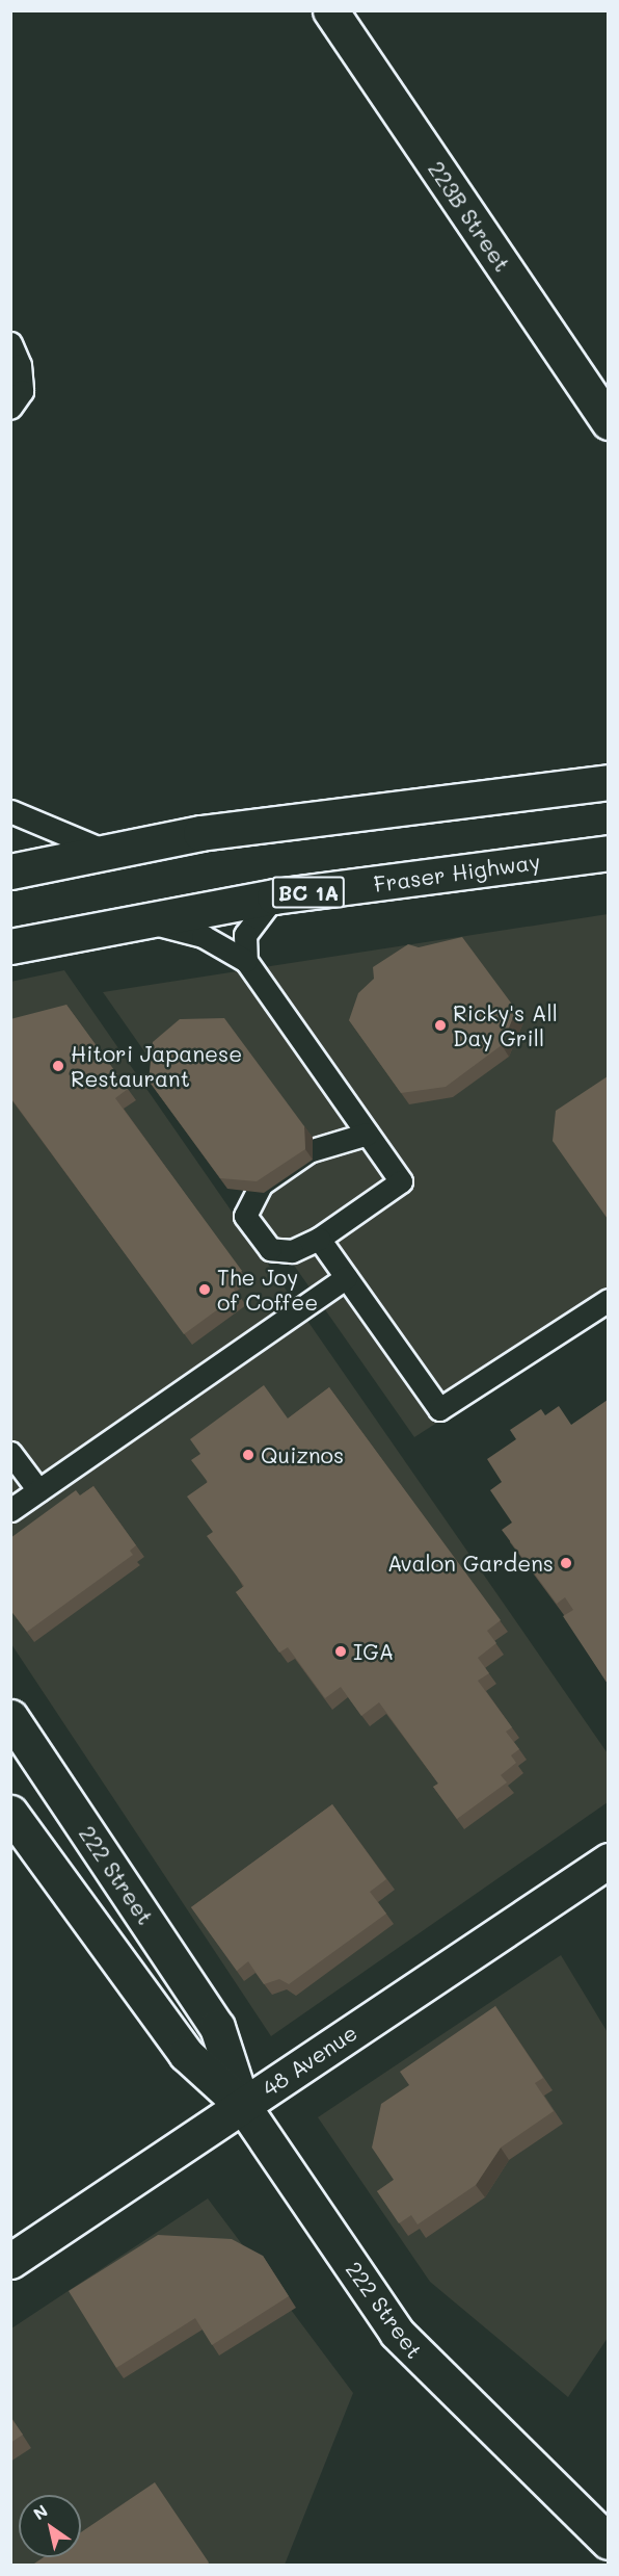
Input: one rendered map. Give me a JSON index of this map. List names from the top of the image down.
{
  "streets": {
    "main road": [
      "223B Street",
      "Fraser Highway",
      "BC 1A",
      "222 Street",
      "48 Avenue"
    ]
  },
  "crossings": [
    ["222 Street", "48 Avenue"]
  ],
  "places": [
    "Ricky's All Day Grill",
    "Hitori Japanese Restaurant",
    "The Joy of Coffee",
    "Quiznos",
    "Avalon Gardens",
    "IGA"
  ],
  "north": "top left"
}
